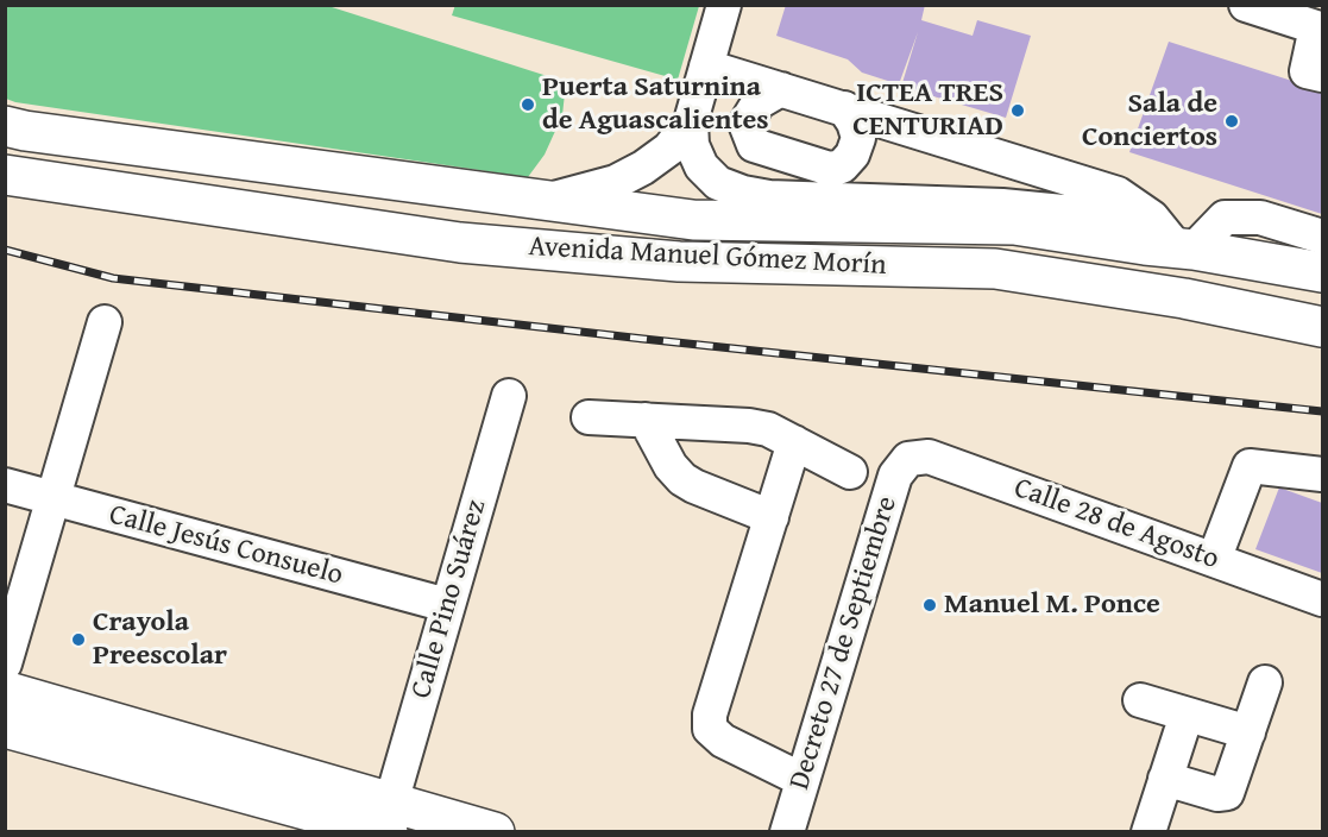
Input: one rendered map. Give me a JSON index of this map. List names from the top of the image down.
{
  "streets": {
    "main road": ["Avenida Manuel Gómez Morín"],
    "street": [
      "Calle 28 de Agosto",
      "Calle Jesús Consuelo",
      "Calle Pino Suárez",
      "Decreto 27 de Septiembre"
    ]
  },
  "crossings": [
    ["Calle 28 de Agosto", "Decreto 27 de Septiembre"],
    ["Calle Jesús Consuelo", "Calle Pino Suárez"]
  ],
  "places": [
    "Puerta Saturnina de Aguascalientes",
    "ICTEA TRES CENTURIAD",
    "Sala de Conciertos",
    "Manuel M. Ponce",
    "Crayola Preescolar"
  ]
}
